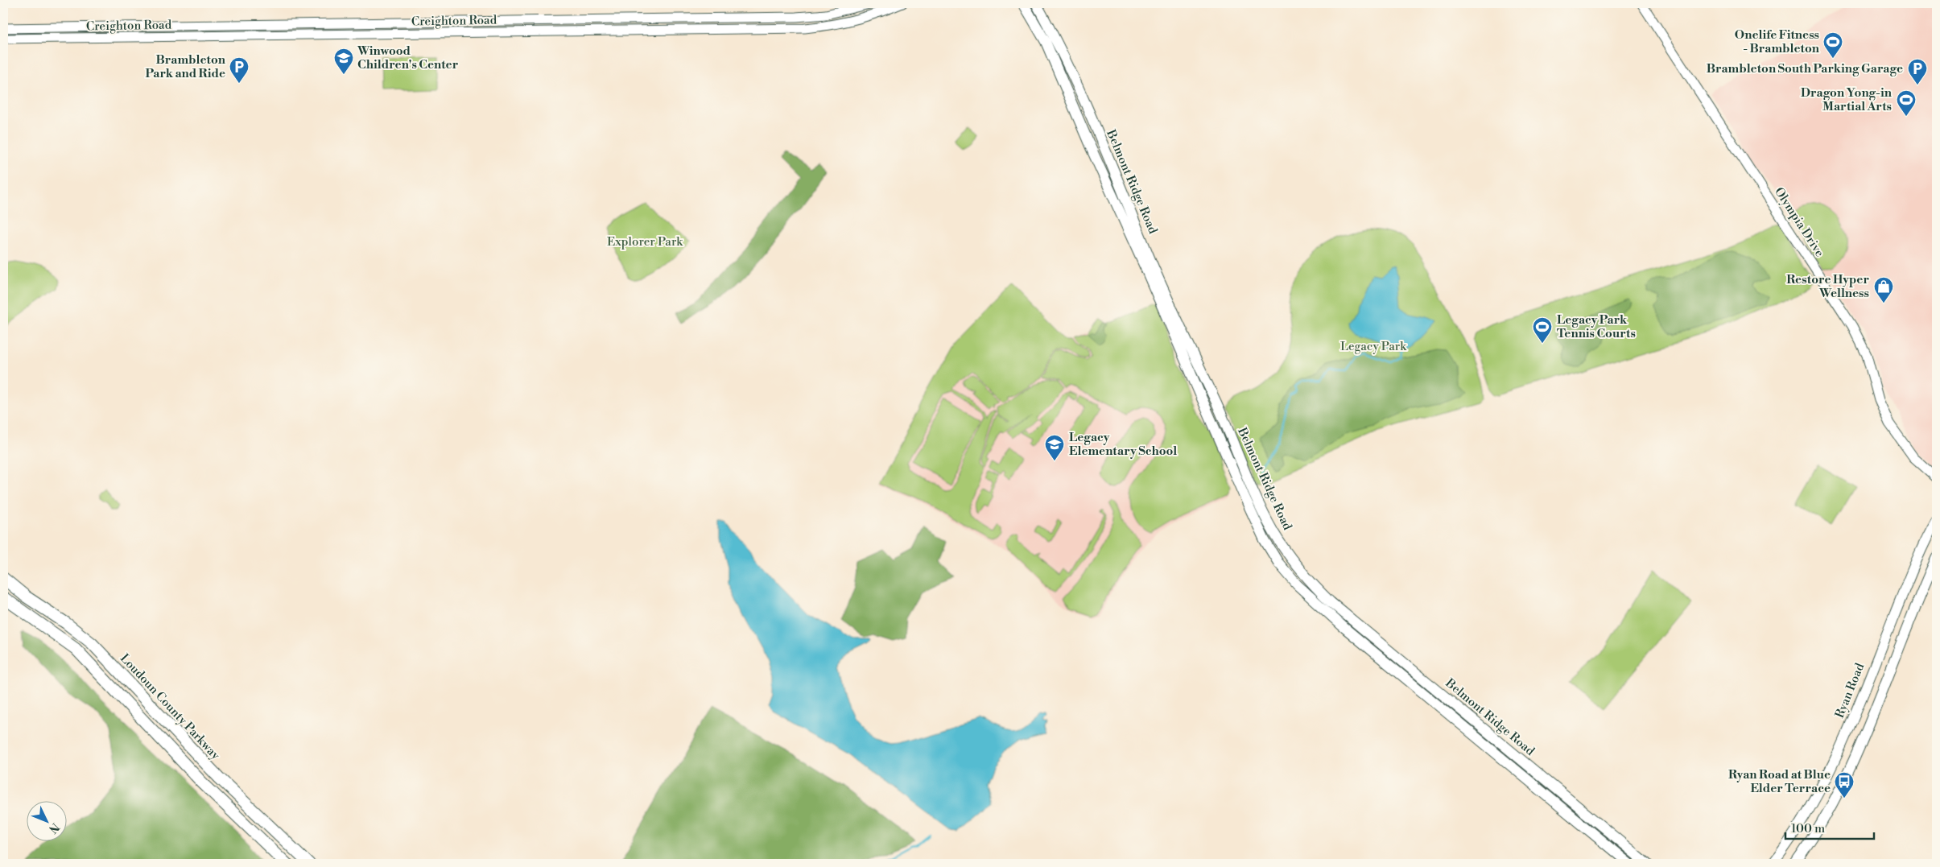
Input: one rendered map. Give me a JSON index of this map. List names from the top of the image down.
{
  "streets": {
    "main road": ["Belmont Ridge Road", "Ryan Road", "Loudoun County Parkway"],
    "street": ["Creighton Road", "Olympia Drive"]
  },
  "parks": ["Explorer Park", "Legacy Park"],
  "places": {
    "sports": ["Onelife Fitness - Brambleton", "Dragon Yong-in Martial Arts", "Legacy Park Tennis Courts"],
    "school or university": ["Winwood Children's Center", "Legacy Elementary School"],
    "parking": ["Brambleton Park and Ride", "Brambleton South Parking Garage"],
    "shop": ["Restore Hyper Wellness"],
    "bus stop": ["Ryan Road at Blue Elder Terrace"]
  },
  "scale_bar": "100 m",
  "north": "bottom right"
}
